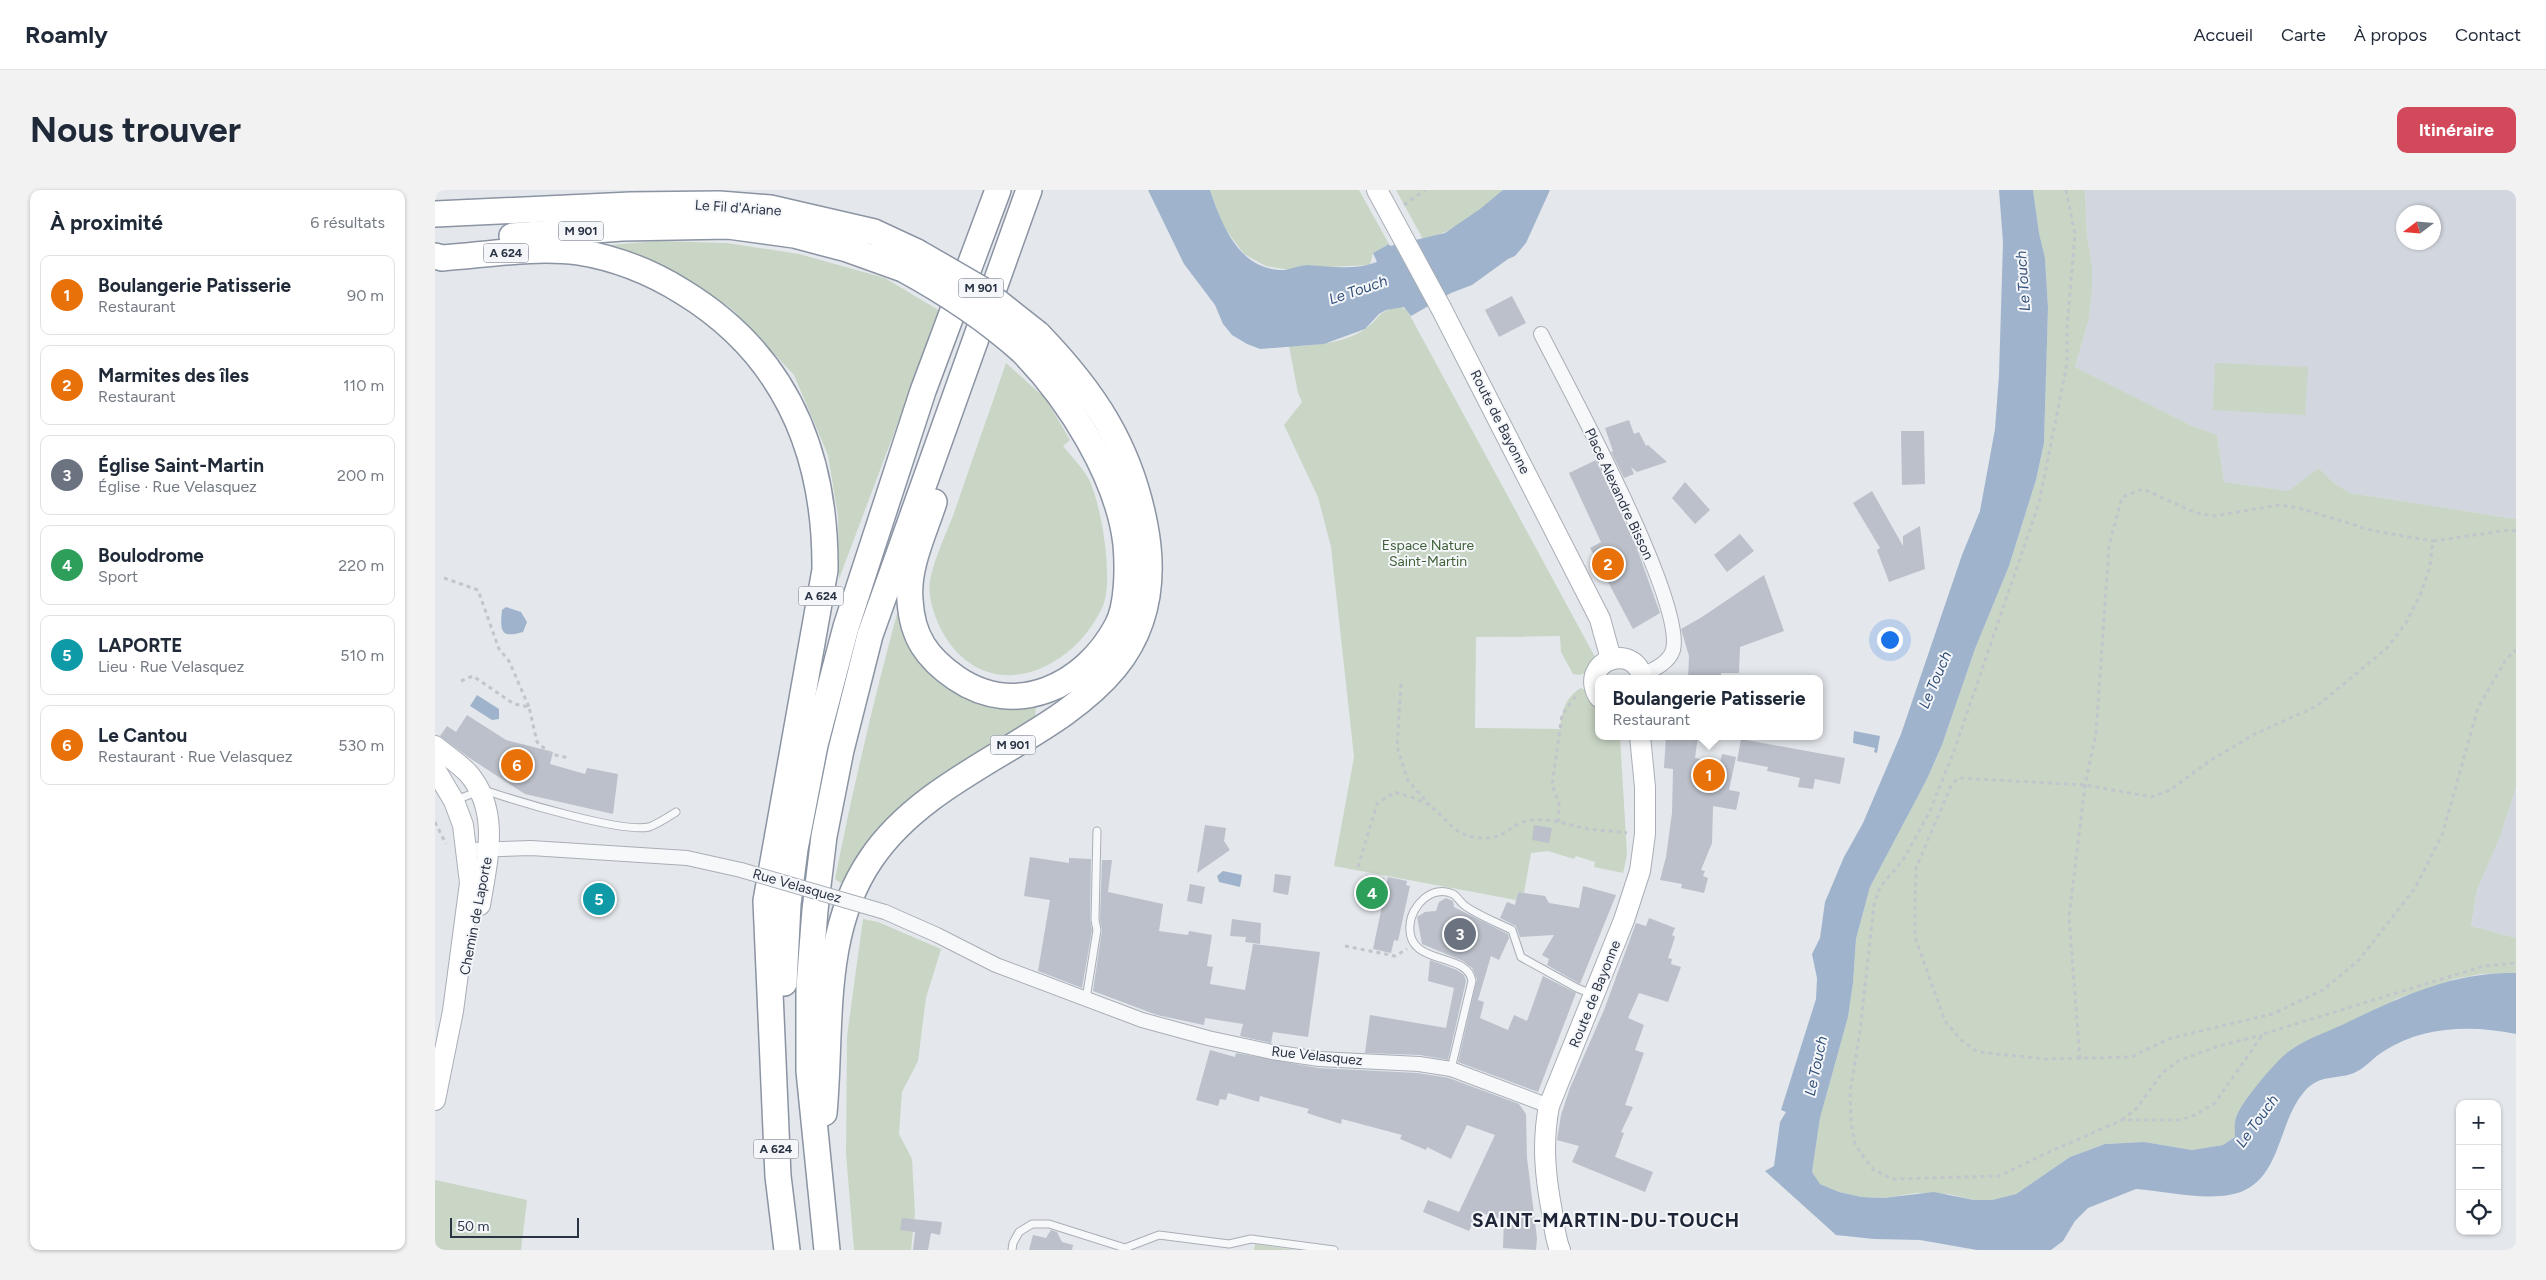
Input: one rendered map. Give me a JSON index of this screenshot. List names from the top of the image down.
{
  "streets": {
    "highway": ["Le Fil d'Ariane", "M 901", "A 624"],
    "street": [
      "Route de Bayonne",
      "Place Alexandre Bisson",
      "Rue Velasquez",
      "Chemin de Laporte"
    ]
  },
  "crossings": [
    ["Le Fil d'Ariane", "M 901"],
    ["M 901", "A 624"],
    ["Route de Bayonne", "Rue Velasquez"],
    ["Rue Velasquez", "Chemin de Laporte"]
  ],
  "districts": ["SAINT-MARTIN-DU-TOUCH"],
  "water": ["Le Touch"],
  "parks": ["Espace Nature Saint-Martin"],
  "scale_bar": "50 m",
  "north": "left",
  "page": {
    "header": "Roamly",
    "nav": [
      "Accueil",
      "Carte",
      "À propos",
      "Contact"
    ],
    "buttons": "Itinéraire",
    "title": "Nous trouver",
    "heading": ["À proximité", "6 résultats"],
    "list": [
      {
        "mark": "1",
        "name": "Boulangerie Patisserie",
        "note": "Restaurant",
        "value": "90 m"
      },
      {
        "mark": "2",
        "name": "Marmites des îles",
        "note": "Restaurant",
        "value": "110 m"
      },
      {
        "mark": "3",
        "name": "Église Saint-Martin",
        "note": "Église · Rue Velasquez",
        "value": "200 m"
      },
      {
        "mark": "4",
        "name": "Boulodrome",
        "note": "Sport",
        "value": "220 m"
      },
      {
        "mark": "5",
        "name": "LAPORTE",
        "note": "Lieu · Rue Velasquez",
        "value": "510 m"
      },
      {
        "mark": "6",
        "name": "Le Cantou",
        "note": "Restaurant · Rue Velasquez",
        "value": "530 m"
      }
    ],
    "pins": [
      "2",
      "6",
      "1",
      "4",
      "5",
      "3"
    ],
    "popup": ["Boulangerie Patisserie", "Restaurant"],
    "map_buttons": ["+", "−"],
    "scale": "50 m"
  }
}
